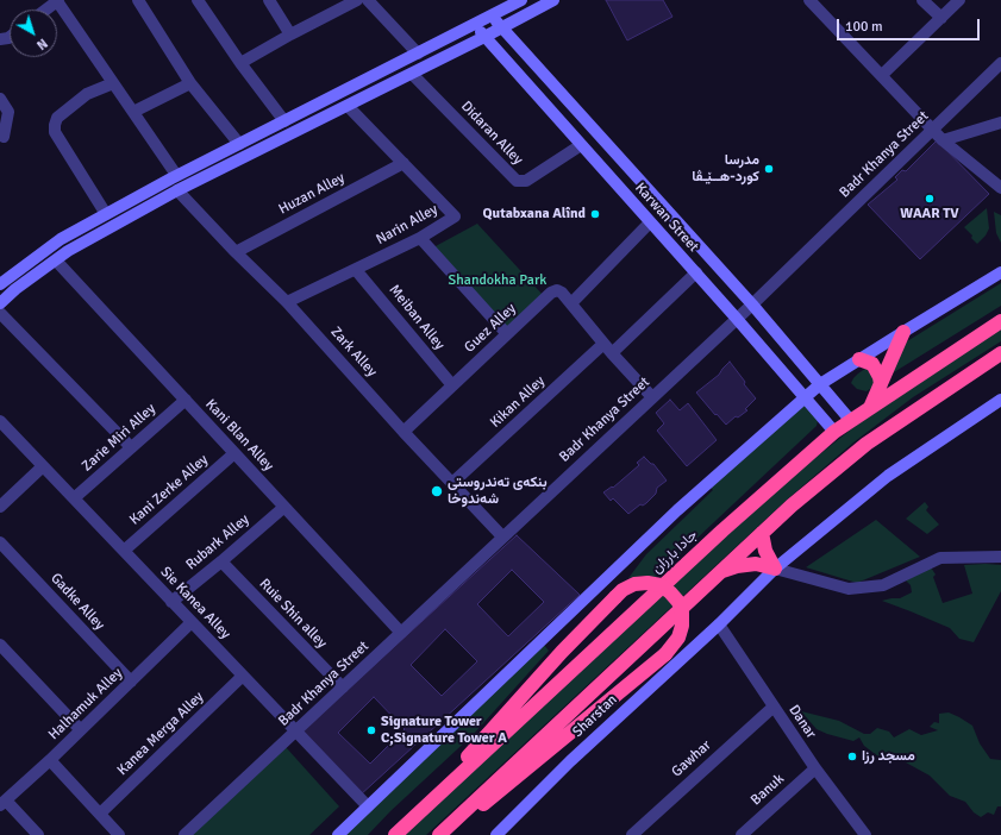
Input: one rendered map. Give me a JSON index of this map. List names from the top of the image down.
{
  "streets": {
    "highway": ["جادا بارزان"],
    "main road": ["Karwan Street", "Sharstan"],
    "street": [
      "Didaran Alley",
      "Badr Khanya Street",
      "Huzan Alley",
      "Narin Alley",
      "Meiban Alley",
      "Guez Alley",
      "Zark Alley",
      "Kikan Alley",
      "Kani Blan Alley",
      "Zarie Miri Alley",
      "Kani Zerke Alley",
      "Rubark Alley",
      "Gadke Alley",
      "Sie Kanea Alley",
      "Ruie Shin alley",
      "Halhamuk Alley",
      "Danar",
      "Kanea Merga Alley",
      "Gawhar",
      "Banuk"
    ]
  },
  "crossings": [
    ["Didaran Alley", "Karwan Street"],
    ["Badr Khanya Street", "Karwan Street"],
    ["Badr Khanya Street", "Guez Alley"],
    ["Badr Khanya Street", "Zark Alley"],
    ["Badr Khanya Street", "Kani Blan Alley"],
    ["Badr Khanya Street", "Sie Kanea Alley"],
    ["Badr Khanya Street", "Ruie Shin alley"],
    ["Huzan Alley", "Narin Alley"],
    ["Huzan Alley", "Zark Alley"],
    ["Karwan Street", "Kikan Alley"],
    ["Karwan Street", "جادا بارزان"],
    ["Narin Alley", "Meiban Alley"],
    ["Narin Alley", "Zark Alley"],
    ["Meiban Alley", "Guez Alley"],
    ["Guez Alley", "Zark Alley"],
    ["Guez Alley", "Kikan Alley"],
    ["Zark Alley", "Kikan Alley"],
    ["Kani Blan Alley", "Zarie Miri Alley"],
    ["Kani Blan Alley", "Kani Zerke Alley"],
    ["Kani Blan Alley", "Rubark Alley"],
    ["Zarie Miri Alley", "Sie Kanea Alley"],
    ["Kani Zerke Alley", "Sie Kanea Alley"],
    ["Rubark Alley", "Sie Kanea Alley"],
    ["Rubark Alley", "Ruie Shin alley"],
    ["Gadke Alley", "Halhamuk Alley"],
    ["Sie Kanea Alley", "Halhamuk Alley"],
    ["Sie Kanea Alley", "Kanea Merga Alley"],
    ["Sharstan", "Danar"],
    ["Danar", "Gawhar"],
    ["Danar", "Banuk"]
  ],
  "parks": ["Shandokha Park"],
  "places": [
    "مدرسا كورد-هــێـڤا",
    "WAAR TV",
    "Qutabxana Alînd",
    "بنکەی تەندروستی شەندوخا",
    "Signature Tower C;Signature Tower A",
    "مسجد رزا"
  ],
  "scale_bar": "100 m",
  "north": "bottom right"
}
